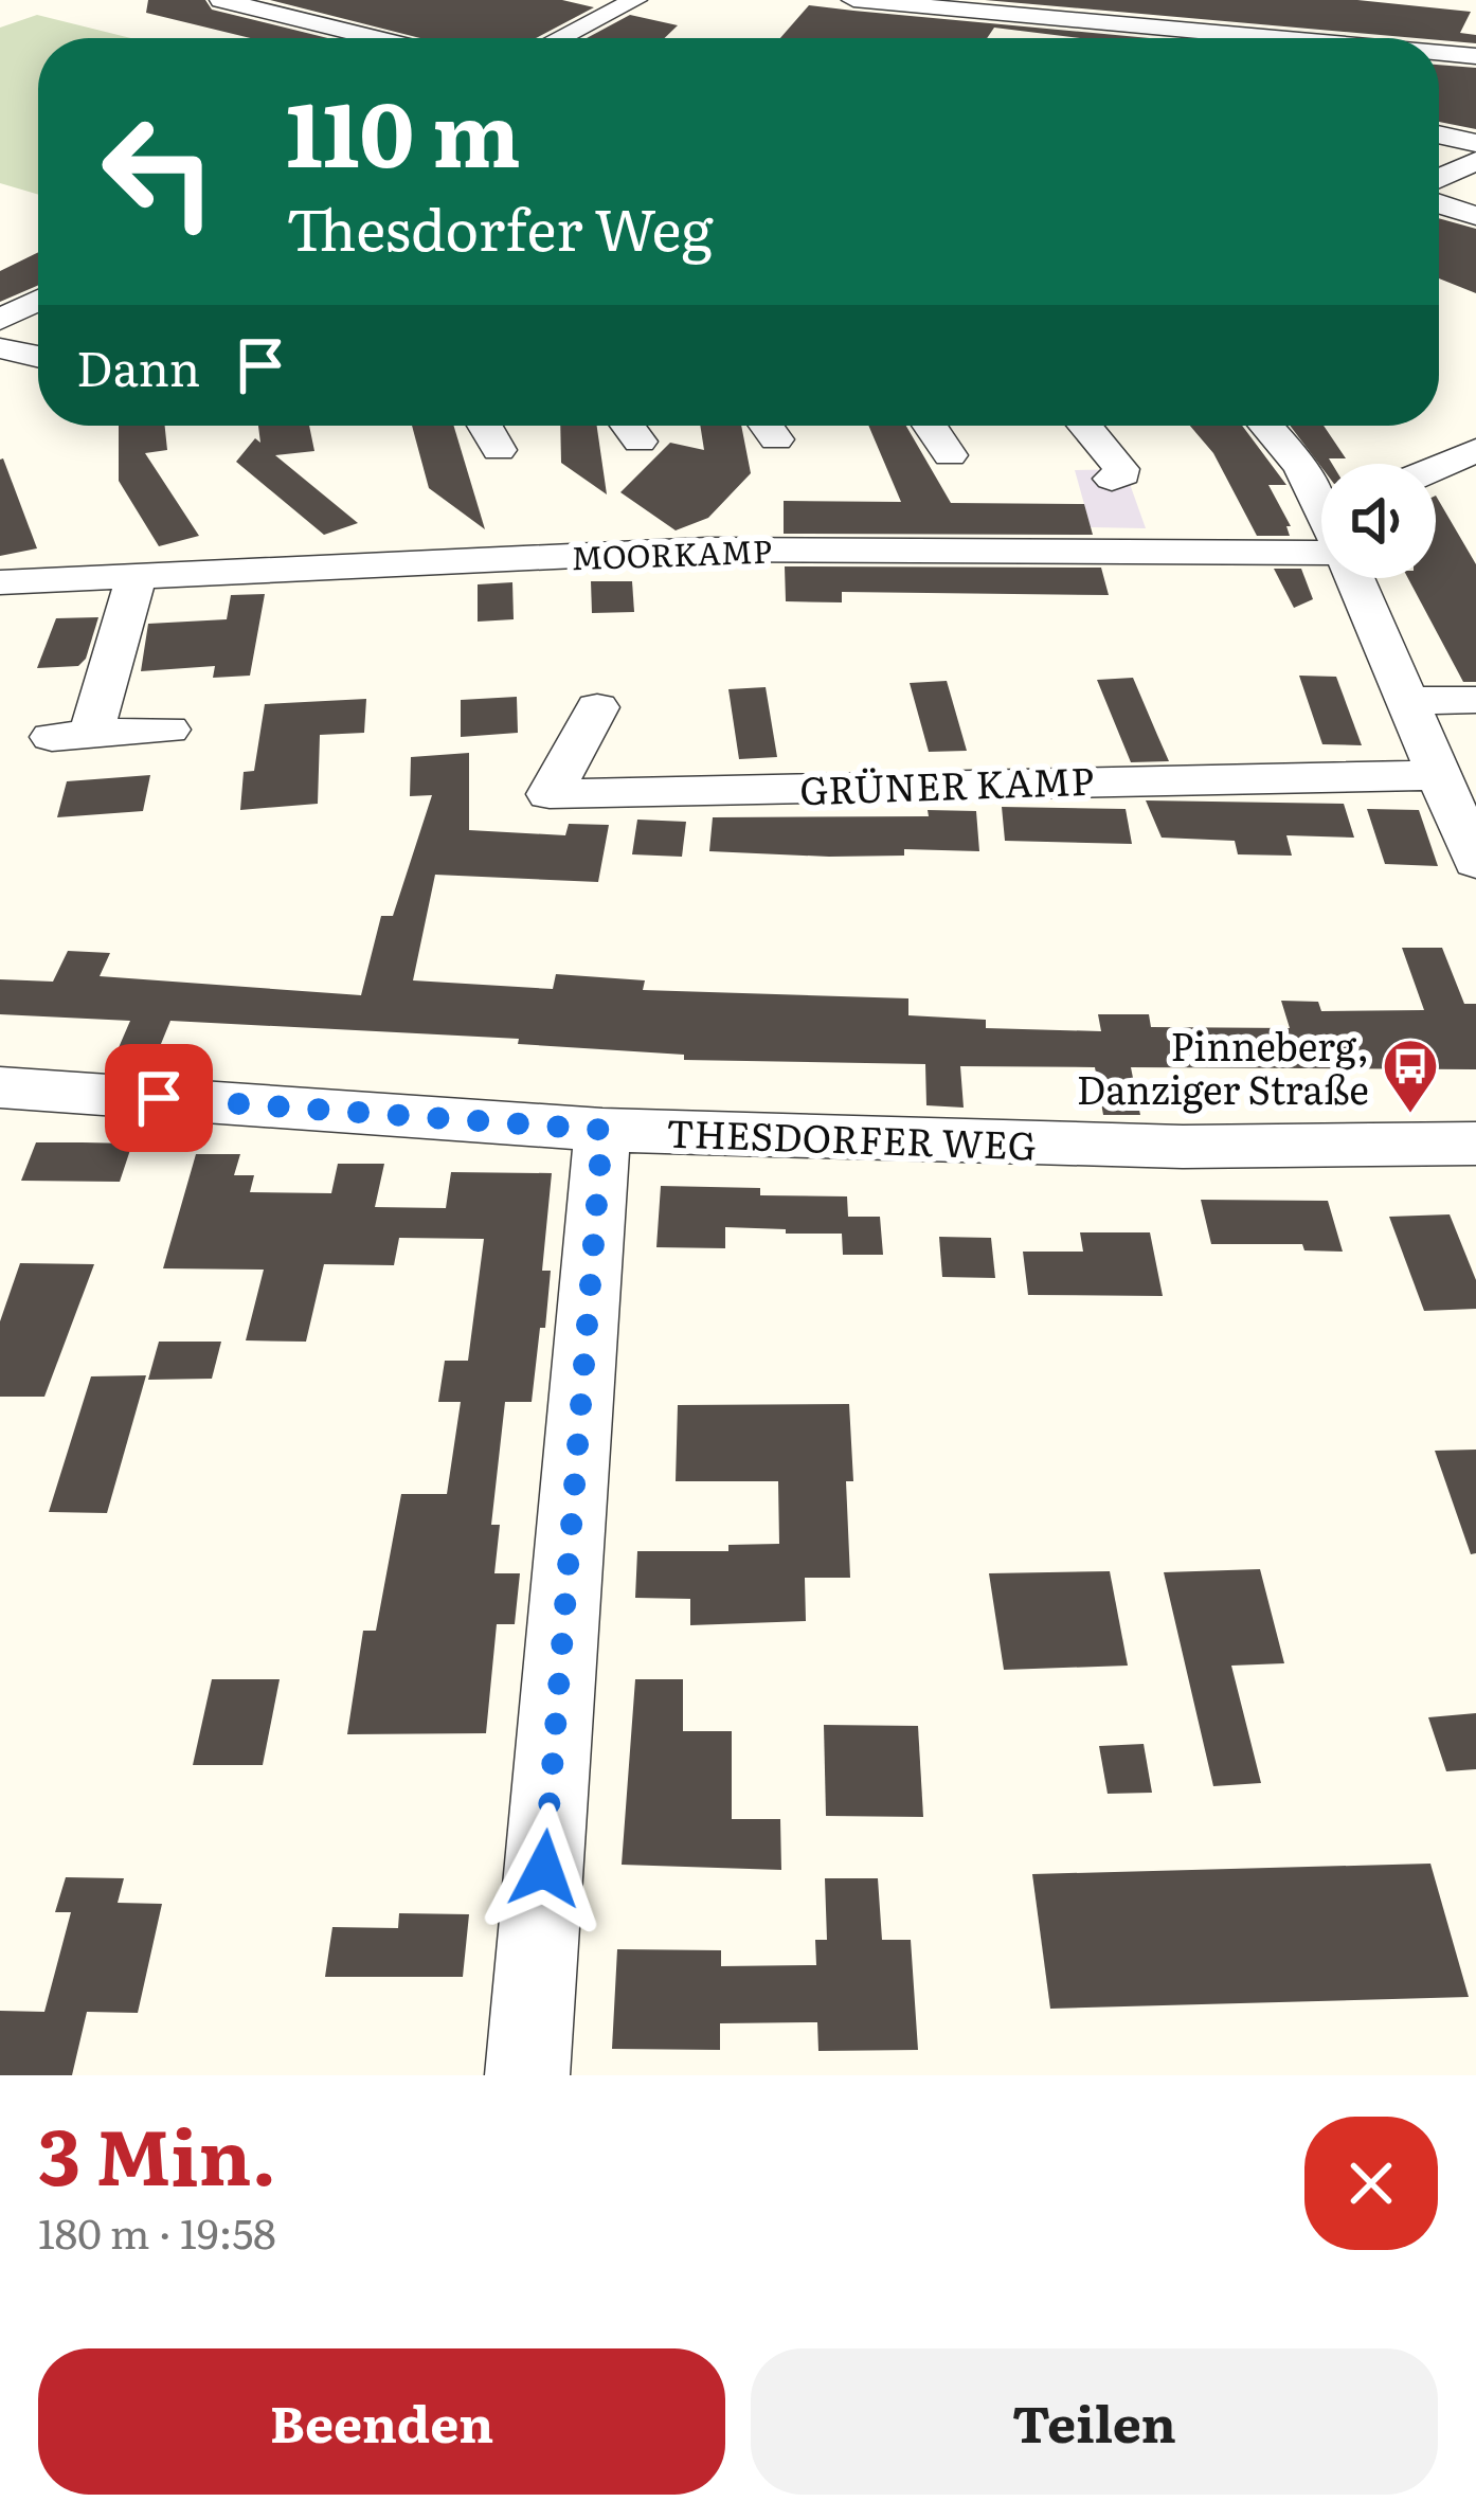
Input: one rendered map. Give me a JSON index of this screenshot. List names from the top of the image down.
{
  "streets": {
    "street": ["MOORKAMP", "GRÜNER KAMP", "THESDORFER WEG"]
  },
  "places": {
    "bus stop": ["Pinneberg, Danziger Straße"]
  },
  "page": {
    "turn": ["110 m", "Thesdorfer Weg"],
    "then": "Dann",
    "heading": ["3 Min.", "180 m · 19:58"],
    "buttons": ["Beenden", "Teilen"]
  }
}
